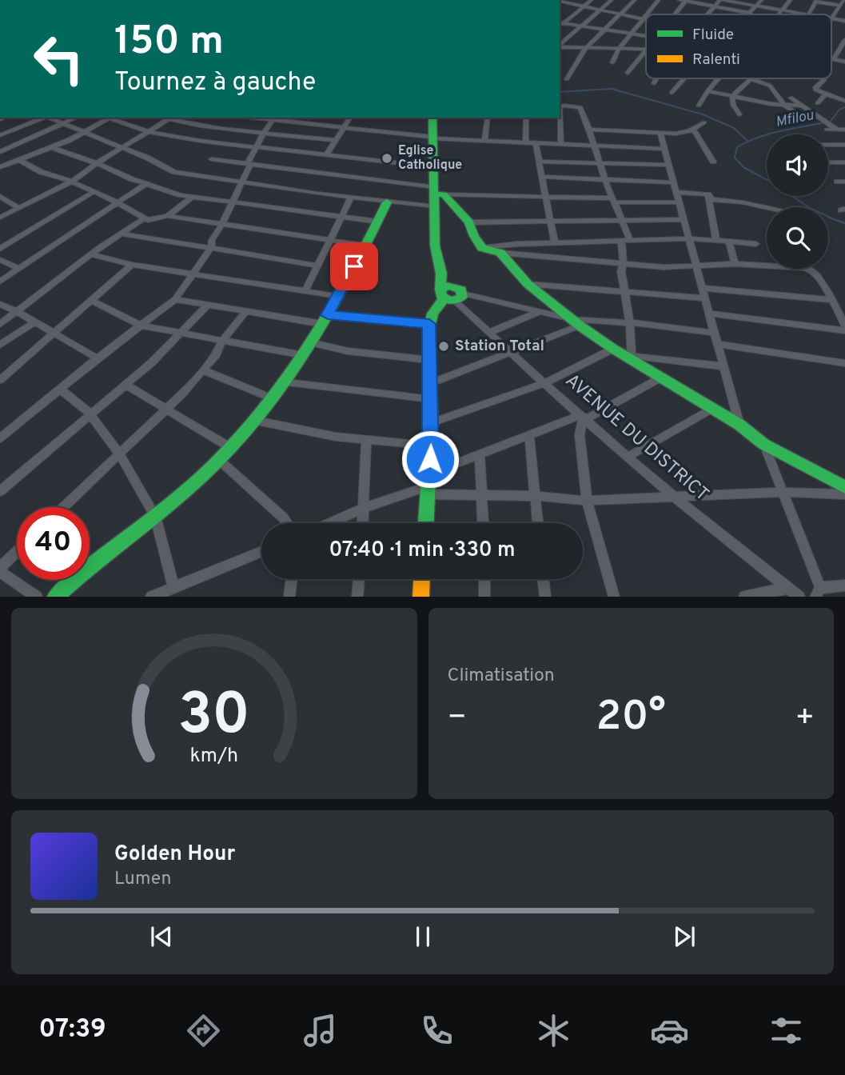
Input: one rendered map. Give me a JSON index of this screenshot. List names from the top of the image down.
{
  "streets": {
    "street": ["AVENUE DU DISTRICT"]
  },
  "water": ["Mfilou"],
  "places": ["Eglise Catholique", "Station Total"],
  "legend": ["Fluide", "Ralenti"],
  "page": {
    "turn": ["150 m", "Tournez à gauche"],
    "limit": "40",
    "trip": "07:40 · 1 min · 330 m",
    "tile": "Climatisation",
    "heat": ["−", "20°", "+"],
    "song": ["Golden Hour", "Lumen"],
    "tabs": "07:39",
    "gauge": ["30", "km/h"]
  }
}
